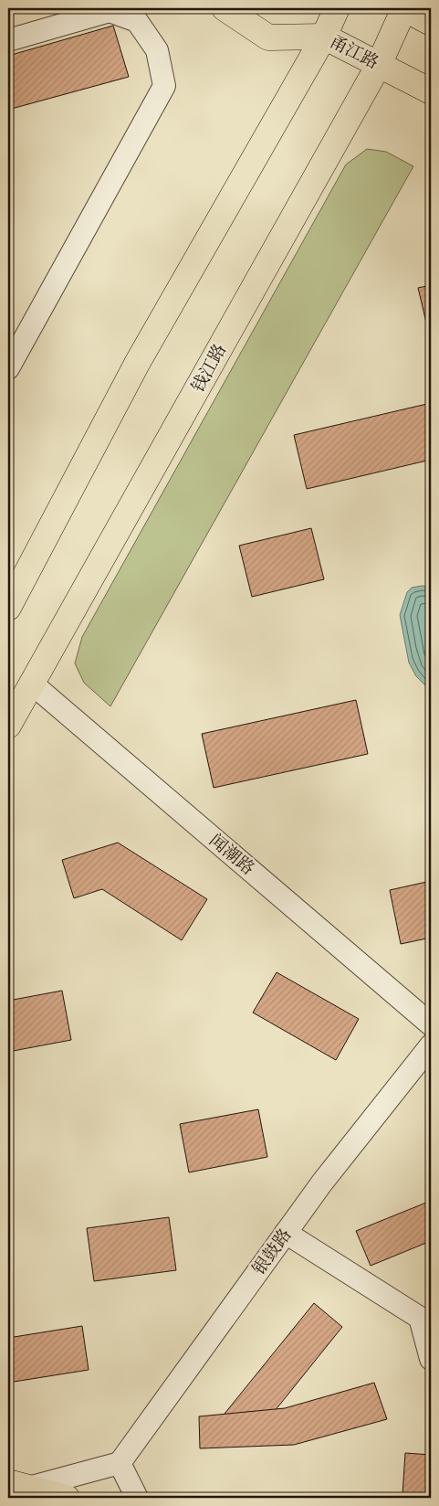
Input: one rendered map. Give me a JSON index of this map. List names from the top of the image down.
{
  "streets": {
    "main road": ["甬江路", "钱江路"],
    "street": ["闻潮路", "银鼓路"]
  },
  "crossings": [
    ["甬江路", "钱江路"],
    ["钱江路", "闻潮路"]
  ]
}
